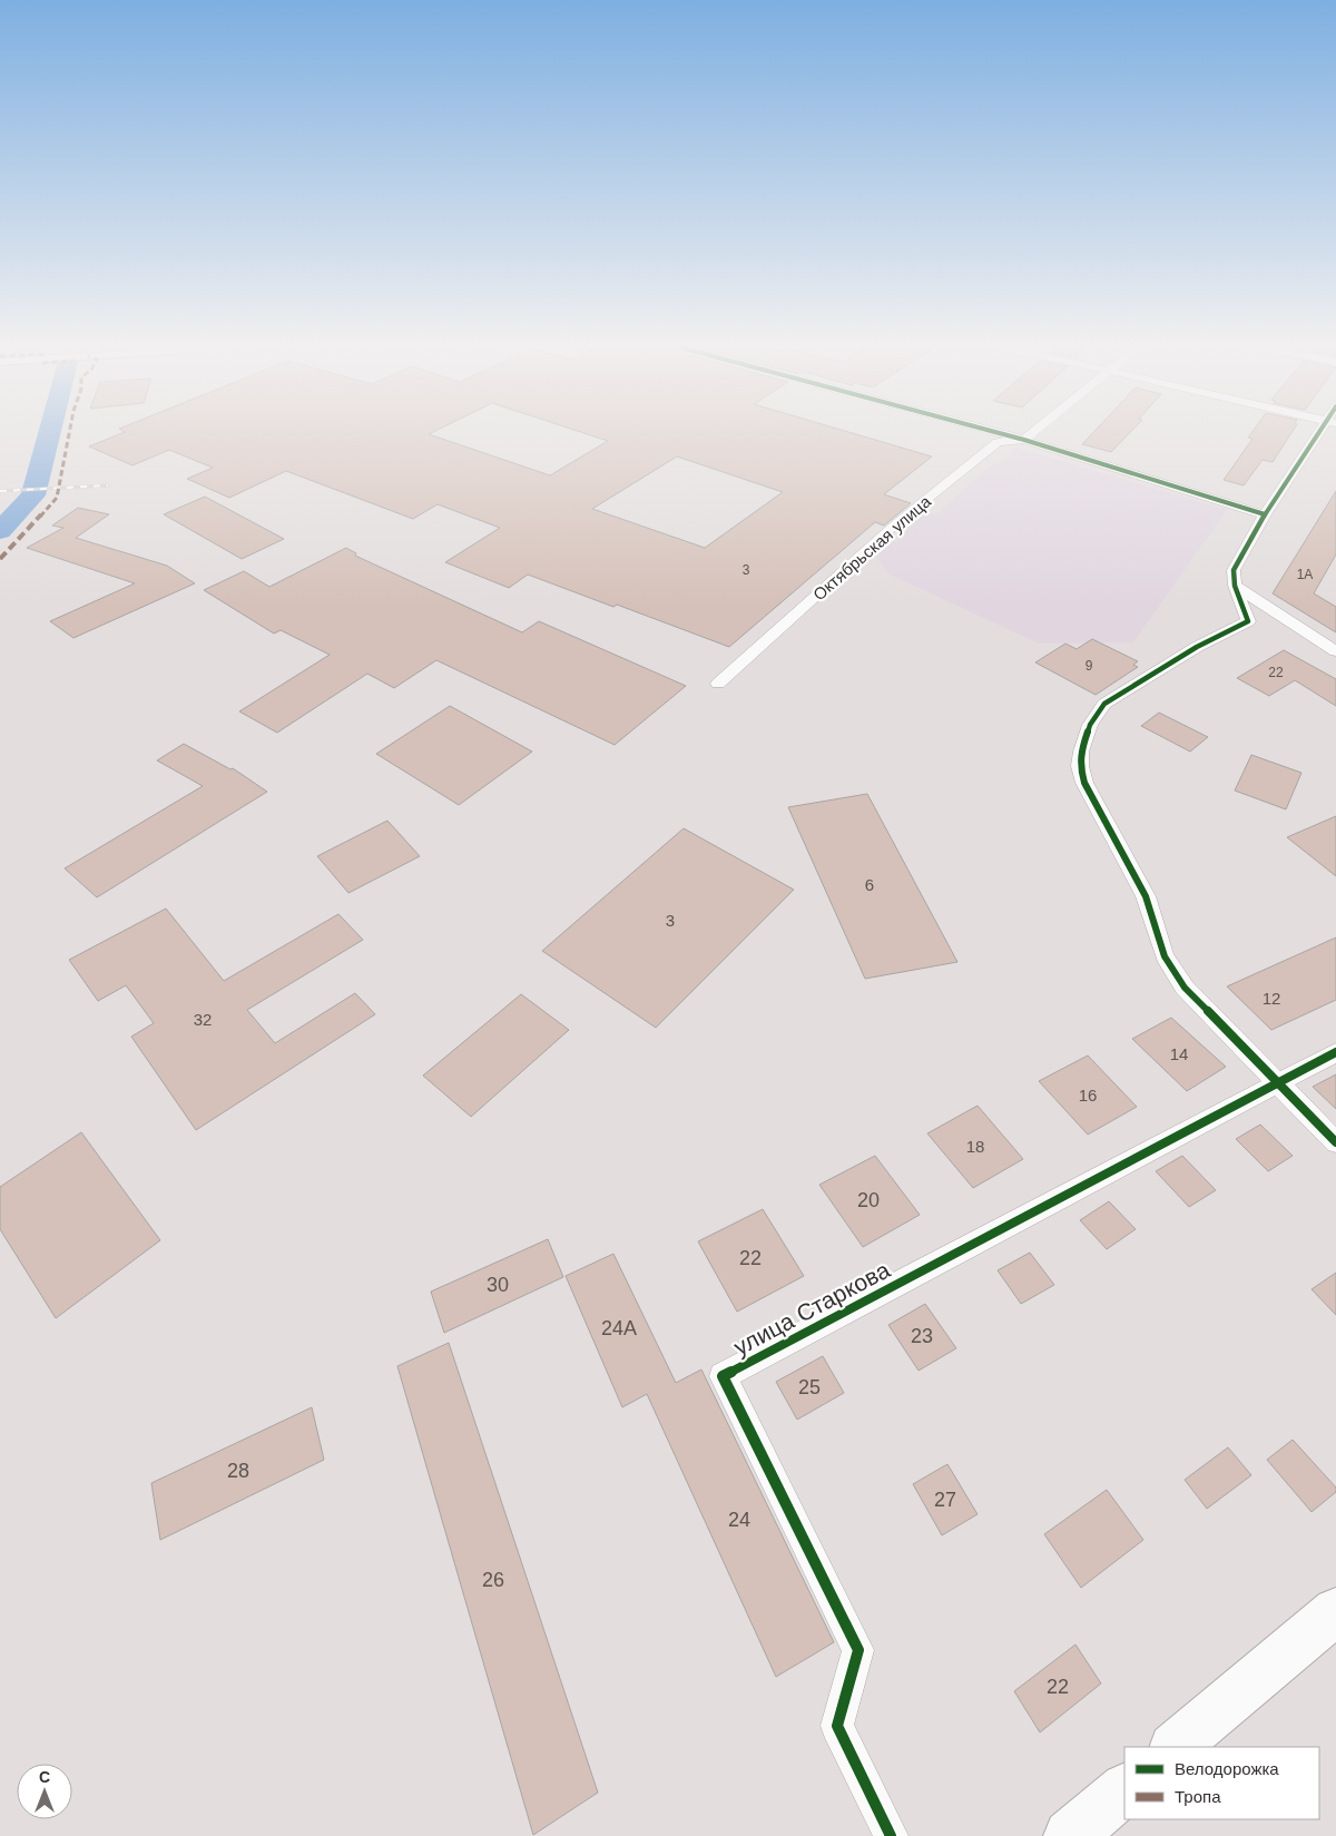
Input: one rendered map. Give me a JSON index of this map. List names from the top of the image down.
{
  "streets": {
    "street": ["Октябрьская улица", "улица Старкова"]
  },
  "house_numbers": [
    "3",
    "1А",
    "9",
    "22",
    "6",
    "3",
    "12",
    "32",
    "14",
    "16",
    "18",
    "20",
    "22",
    "30",
    "24А",
    "23",
    "25",
    "28",
    "27",
    "24",
    "26",
    "22"
  ],
  "legend": ["Велодорожка", "Тропа"],
  "north": "top"
}
